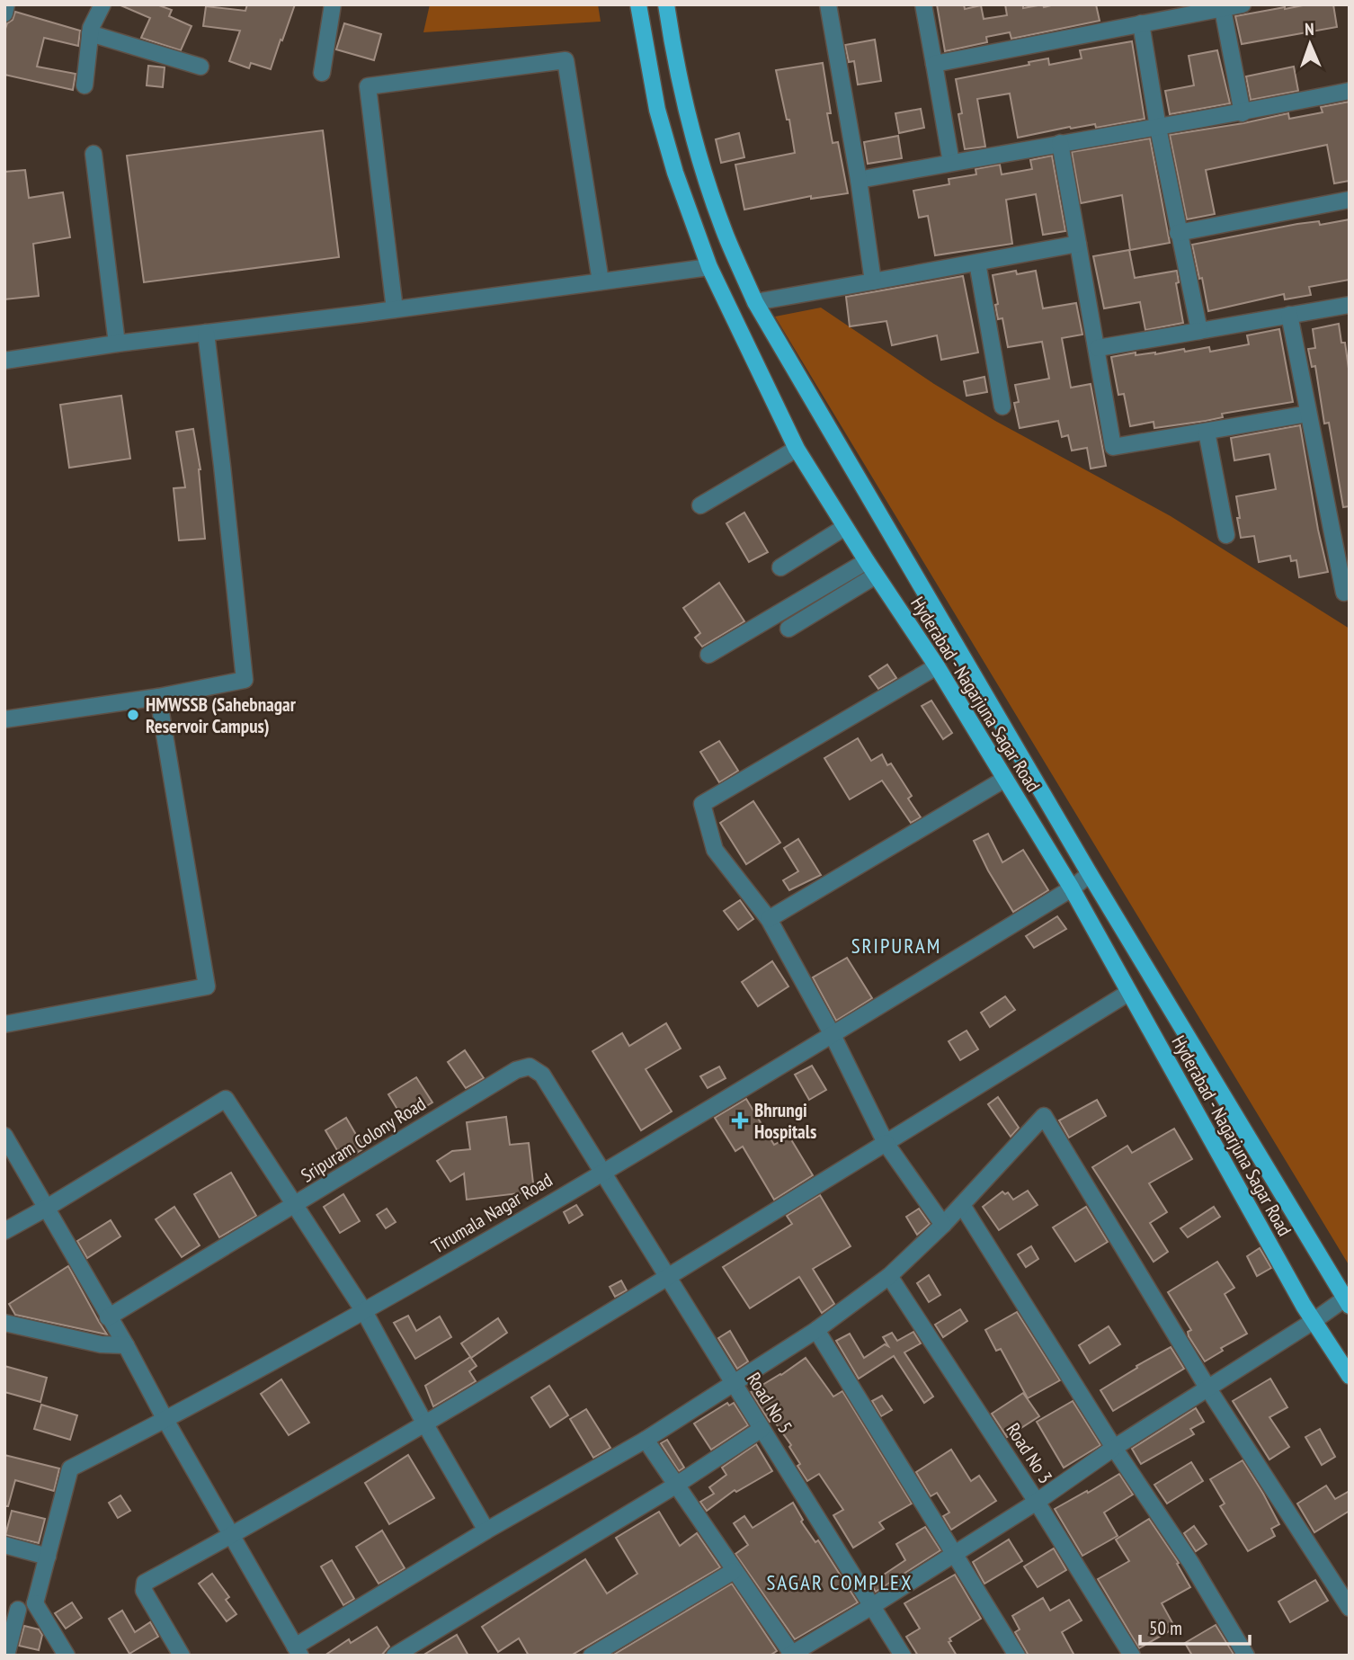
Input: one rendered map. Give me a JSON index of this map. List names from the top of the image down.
{
  "streets": {
    "main road": ["Hyderabad - Nagarjuna Sagar Road"],
    "street": [
      "Sripuram Colony Road",
      "Tirumala Nagar Road",
      "Road No 5",
      "Road No 3"
    ]
  },
  "crossings": [
    ["Hyderabad - Nagarjuna Sagar Road", "Tirumala Nagar Road"],
    ["Sripuram Colony Road", "Tirumala Nagar Road"],
    ["Sripuram Colony Road", "Road No 5"],
    ["Tirumala Nagar Road", "Road No 5"]
  ],
  "districts": ["SRIPURAM", "SAGAR COMPLEX"],
  "places": {
    "other": ["HMWSSB (Sahebnagar Reservoir Campus)"],
    "health": ["Bhrungi Hospitals"]
  },
  "scale_bar": "50 m",
  "north": "top"
}
